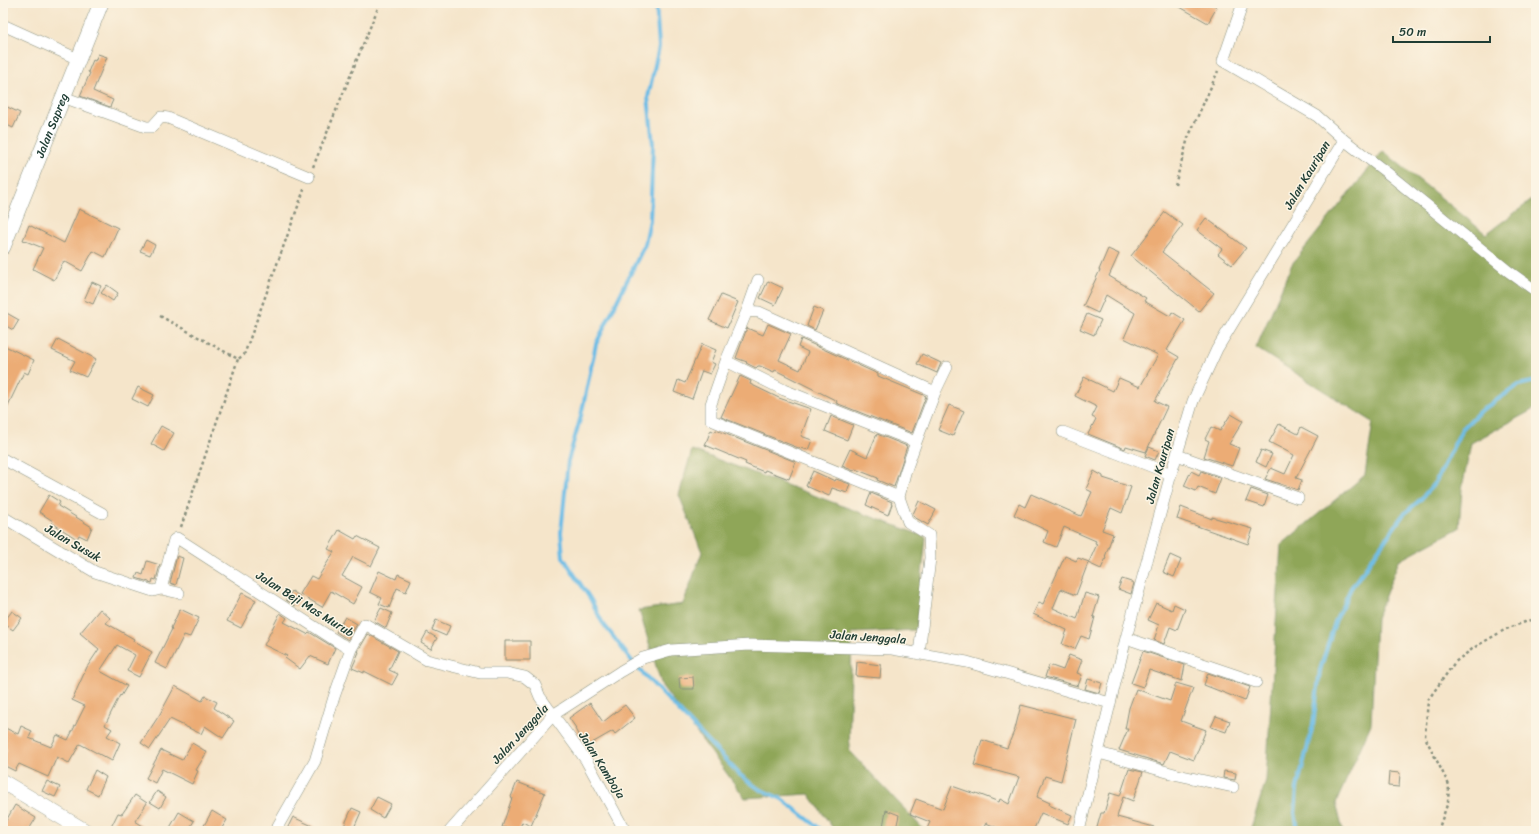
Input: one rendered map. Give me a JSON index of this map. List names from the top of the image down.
{
  "streets": {
    "main road": ["Jalan Sapreg"],
    "street": [
      "Jalan Kauripan",
      "Jalan Susuk",
      "Jalan Beji Mas Murub",
      "Jalan Jenggala",
      "Jalan Kamboja"
    ]
  },
  "crossings": [
    ["Jalan Kauripan", "Jalan Jenggala"],
    ["Jalan Beji Mas Murub", "Jalan Jenggala"],
    ["Jalan Beji Mas Murub", "Jalan Kamboja"],
    ["Jalan Jenggala", "Jalan Kamboja"]
  ],
  "scale_bar": "50 m"
}
